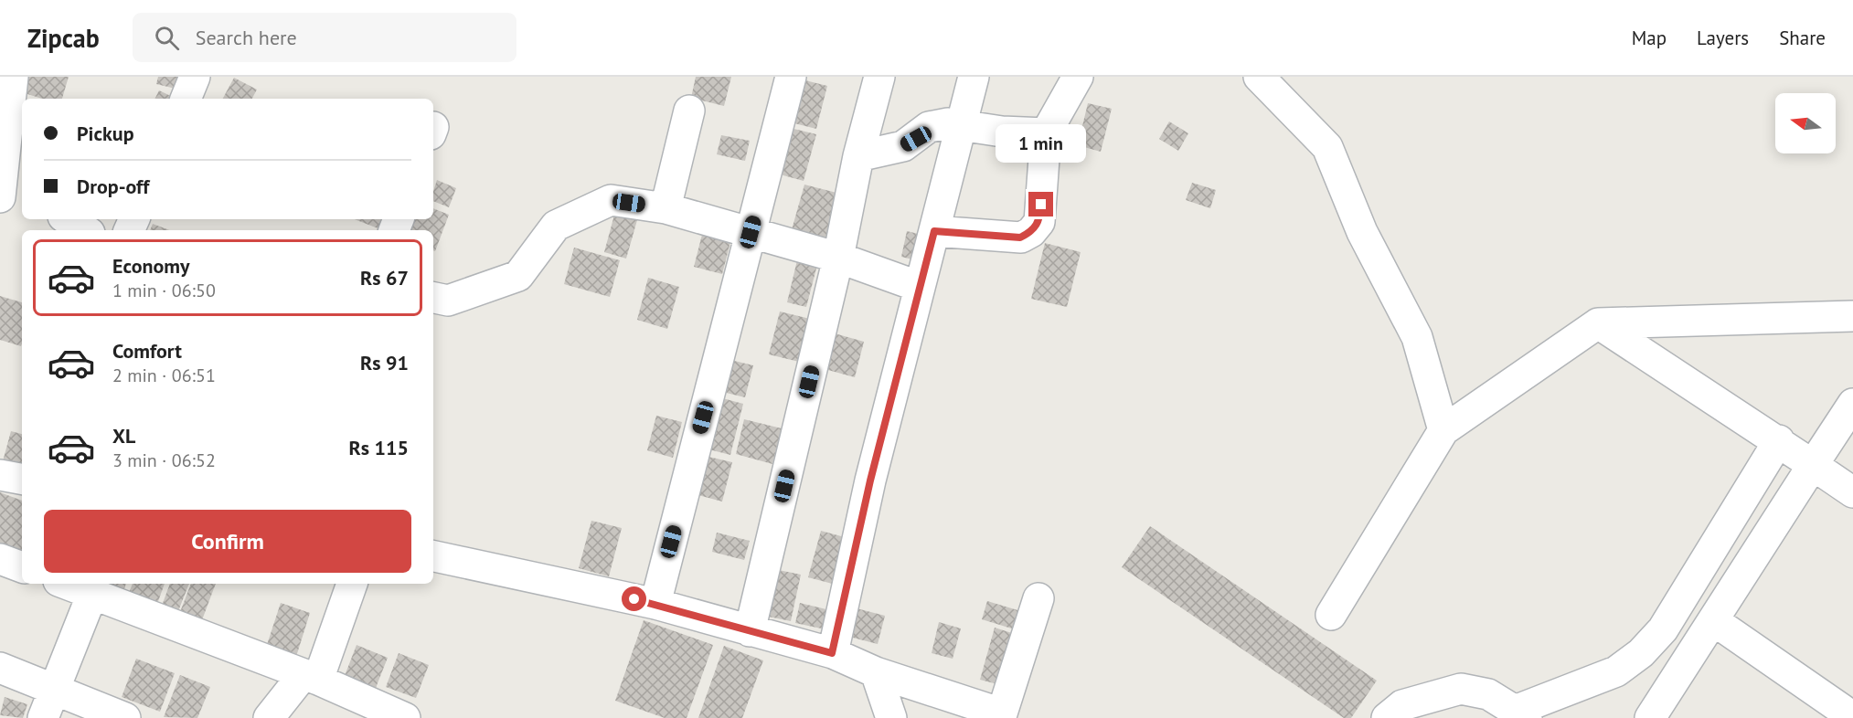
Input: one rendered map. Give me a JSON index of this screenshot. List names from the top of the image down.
{
  "north": "left",
  "page": {
    "header": "Zipcab",
    "search": "Search here",
    "nav": ["Map", "Layers", "Share"],
    "banner": ["Pickup", "Drop-off"],
    "bubble": "1 min",
    "list": [
      {
        "name": "Economy",
        "note": "1 min · 06:50",
        "value": "Rs 67"
      },
      {
        "name": "Comfort",
        "note": "2 min · 06:51",
        "value": "Rs 91"
      },
      {
        "name": "XL",
        "note": "3 min · 06:52",
        "value": "Rs 115"
      }
    ],
    "buttons": "Confirm"
  }
}
